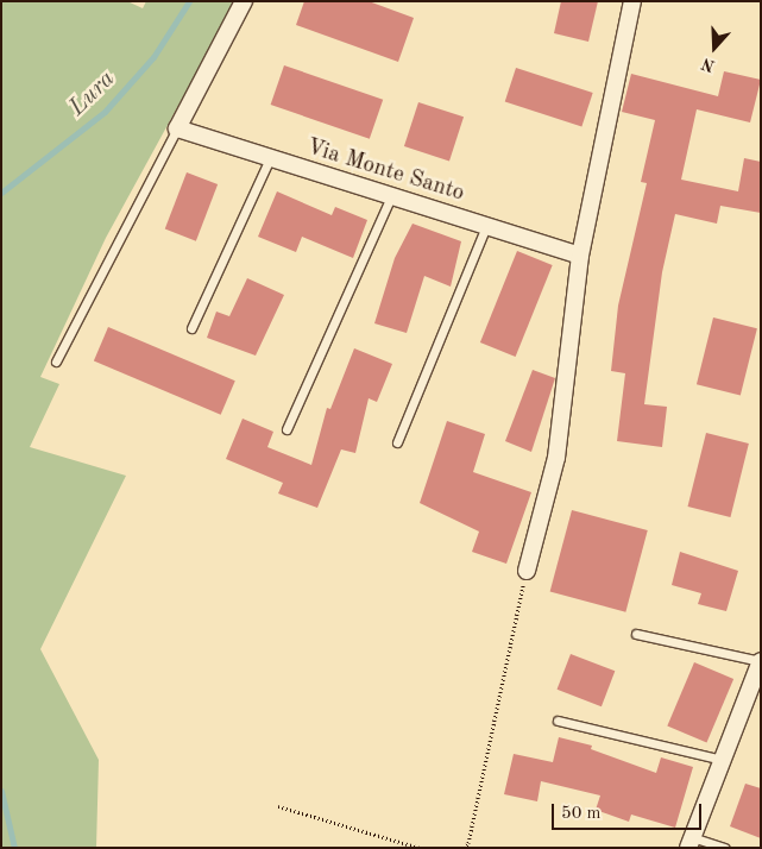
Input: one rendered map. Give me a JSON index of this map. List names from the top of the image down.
{
  "streets": {
    "street": ["Via Monte Santo"]
  },
  "water": ["Lura"],
  "scale_bar": "50 m",
  "north": "bottom"
}
